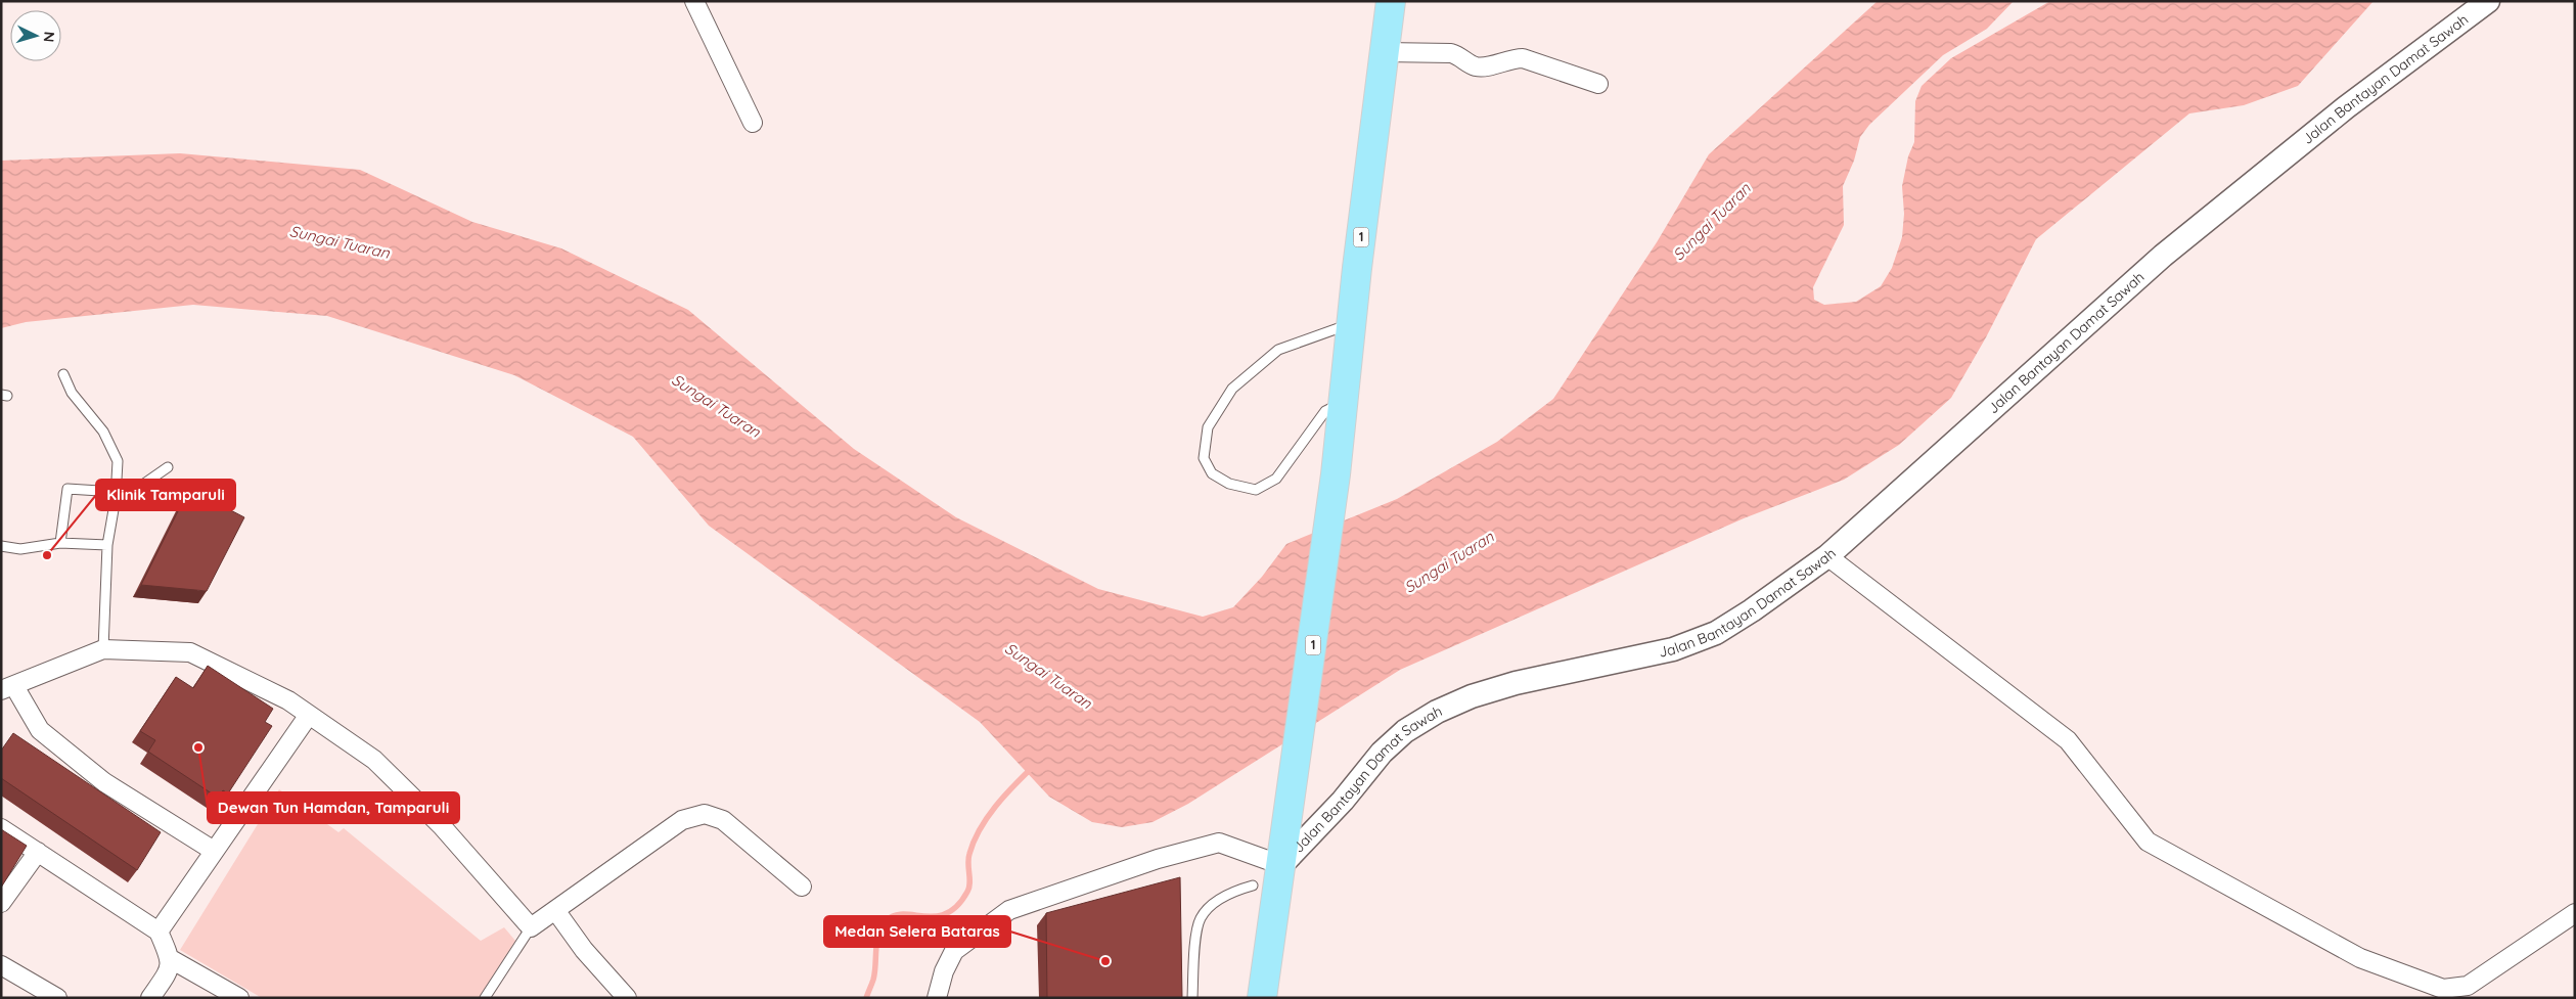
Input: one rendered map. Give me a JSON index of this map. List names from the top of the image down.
{
  "streets": {
    "highway": ["1"],
    "street": ["Jalan Bantayan Damat Sawah"]
  },
  "crossings": [
    ["Jalan Bantayan Damat Sawah", "1"]
  ],
  "water": ["Sungai Tuaran"],
  "places": ["Klinik Tamparuli", "Dewan Tun Hamdan, Tamparuli", "Medan Selera Bataras"],
  "north": "right"
}
